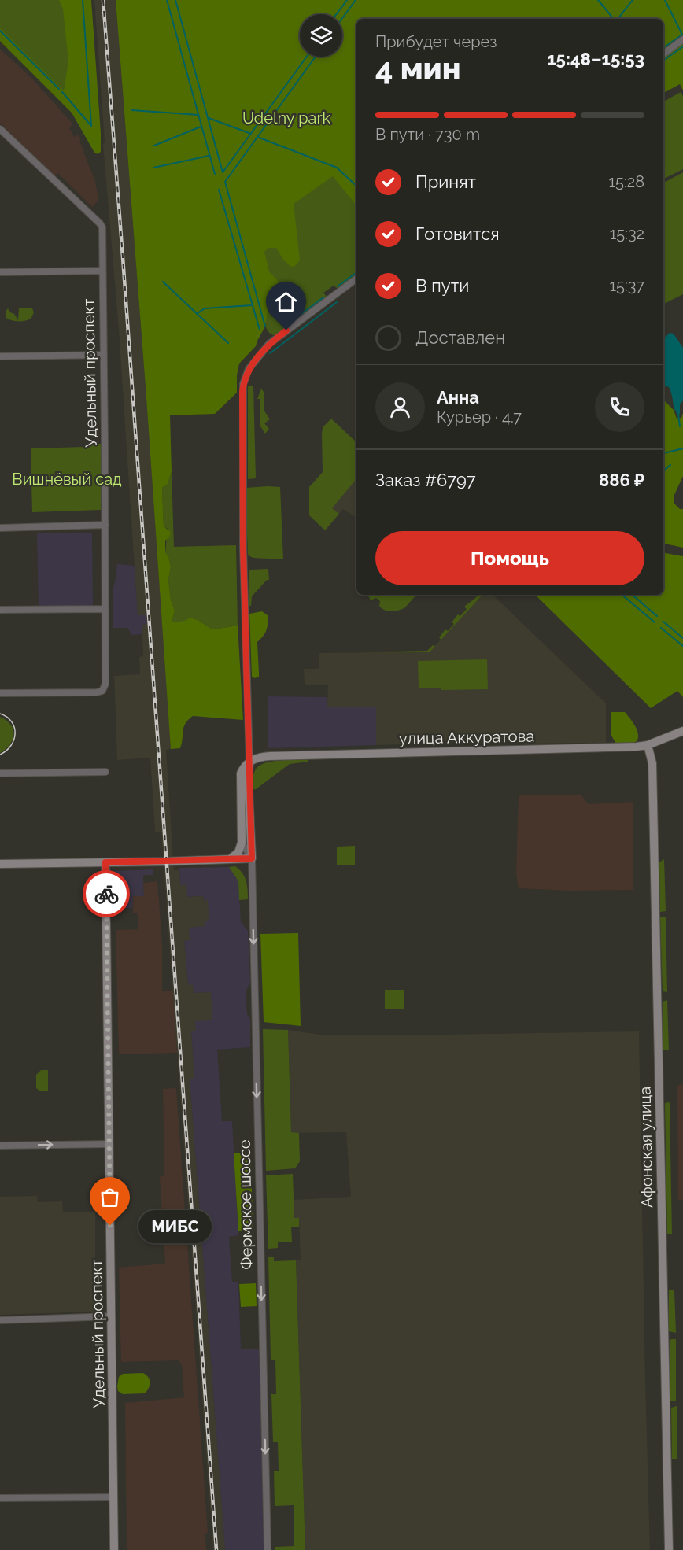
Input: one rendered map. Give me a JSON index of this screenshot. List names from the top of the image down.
{
  "streets": {
    "street": [
      "Удельный проспект",
      "улица Аккуратова",
      "Афонская улица",
      "Фермское шоссе"
    ]
  },
  "crossings": [
    ["улица Аккуратова", "Афонская улица"],
    ["улица Аккуратова", "Фермское шоссе"]
  ],
  "one_way": ["Фермское шоссе"],
  "parks": ["Udelny park", "Вишнёвый сад"],
  "places": ["МИБС"],
  "page": {
    "heading": ["4 мин", "Прибудет через", "15:48–15:53"],
    "panel": [
      "Анна",
      "Курьер · 4.7",
      "Заказ #6797",
      "886 ₽"
    ],
    "bar": "В пути · 730 m",
    "list": [
      ["Принят", "15:28"],
      ["Готовится", "15:32"],
      ["В пути", "15:37"],
      "Доставлен"
    ],
    "buttons": "Помощь",
    "bubble": "МИБС"
  }
}
